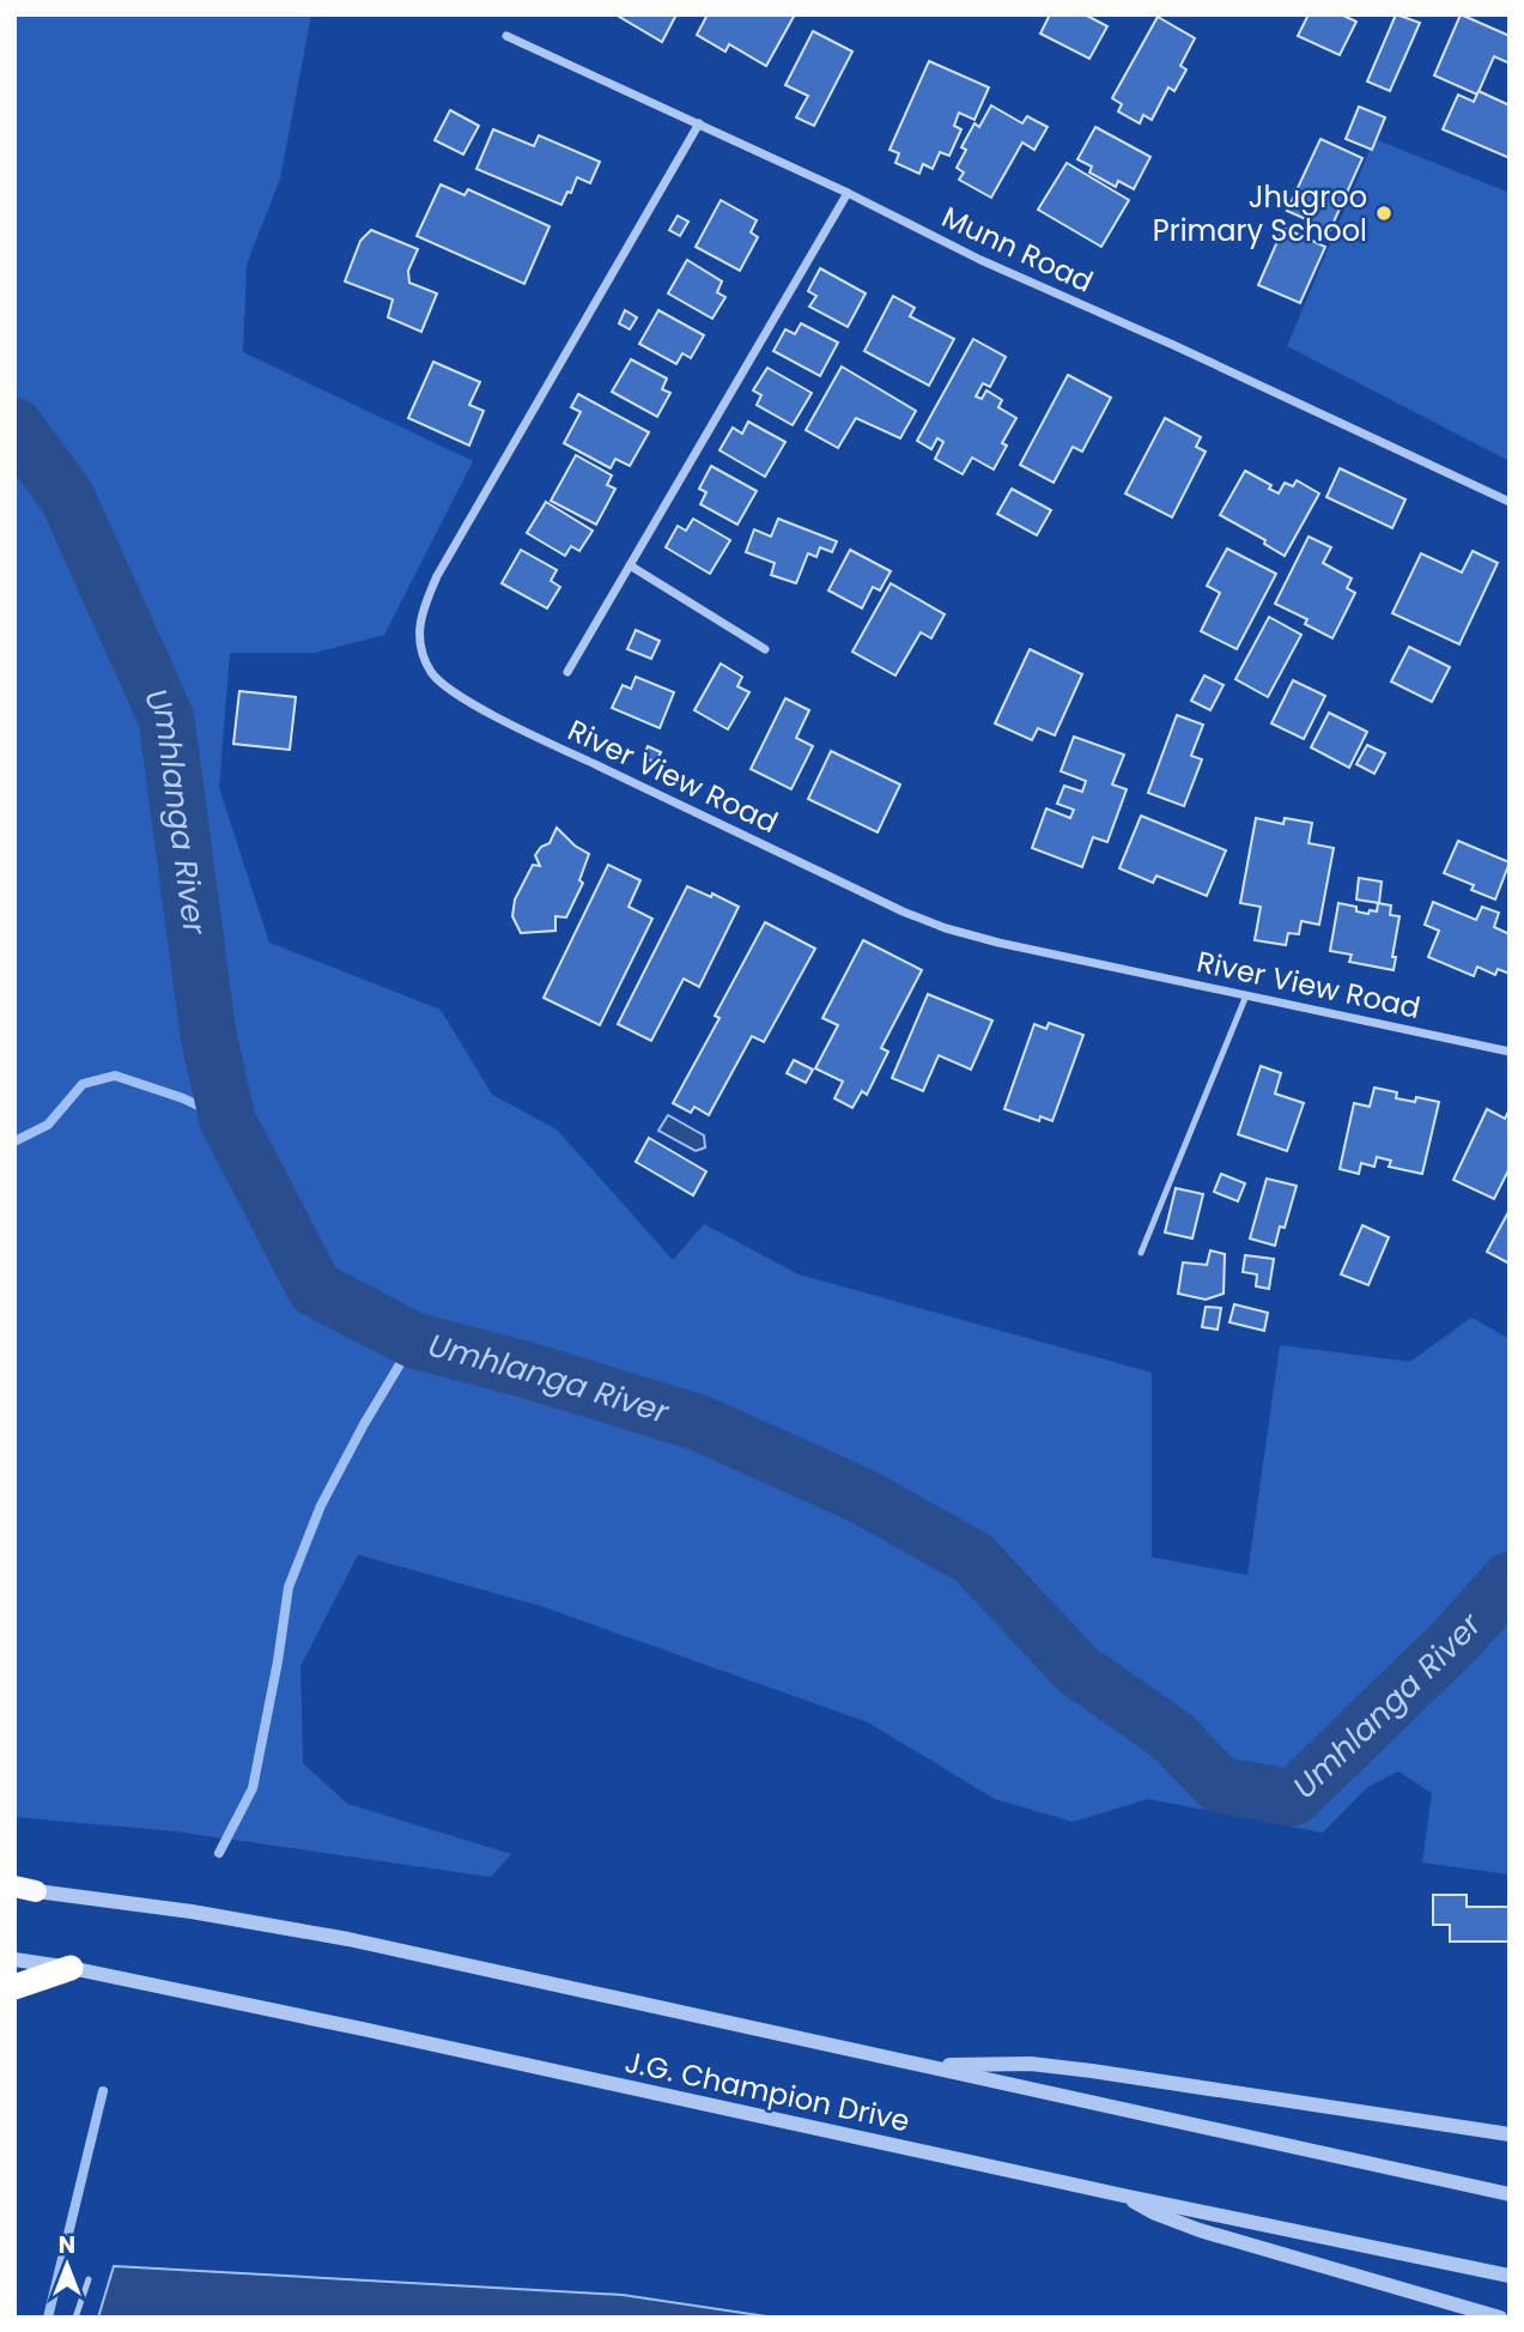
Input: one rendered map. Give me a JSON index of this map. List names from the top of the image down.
{
  "streets": {
    "street": ["Munn Road", "River View Road", "J.G. Champion Drive"]
  },
  "crossings": [
    ["Munn Road", "River View Road"]
  ],
  "water": ["Umhlanga River"],
  "places": ["Jhugroo Primary School"],
  "north": "top"
}
